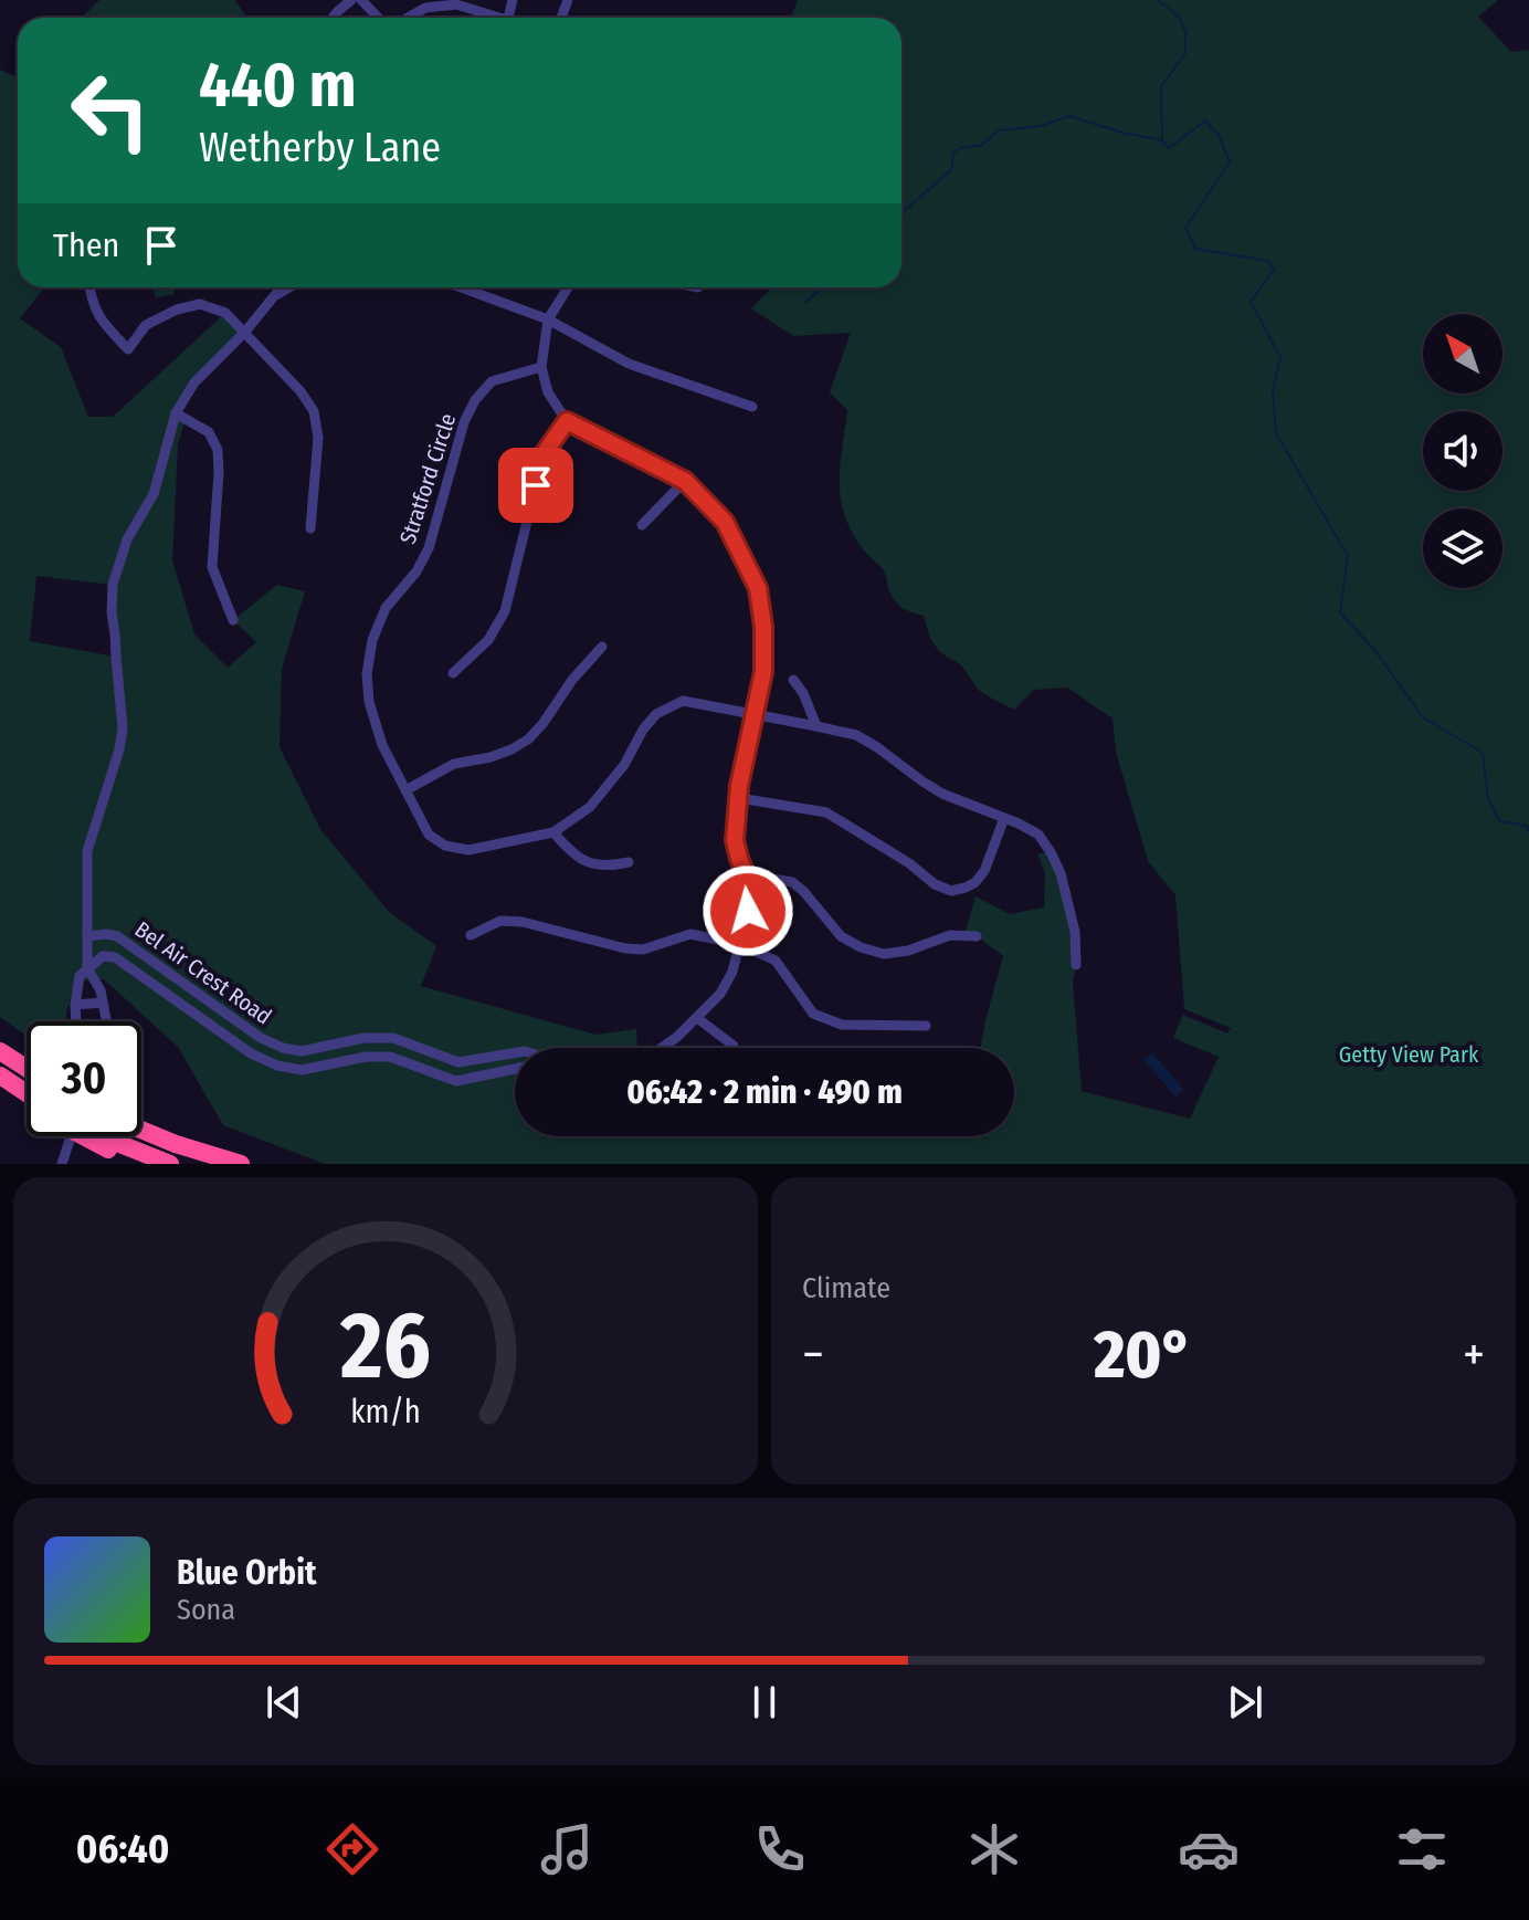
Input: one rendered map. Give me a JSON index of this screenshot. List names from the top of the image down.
{
  "streets": {
    "street": ["Stratford Circle", "Bel Air Crest Road"]
  },
  "parks": ["Getty View Park"],
  "north": "top left",
  "page": {
    "turn": ["440 m", "Wetherby Lane"],
    "then": "Then",
    "limit": "30",
    "trip": "06:42 · 2 min · 490 m",
    "tile": "Climate",
    "heat": ["−", "20°", "+"],
    "song": ["Blue Orbit", "Sona"],
    "tabs": "06:40",
    "gauge": ["26", "km/h"]
  }
}
